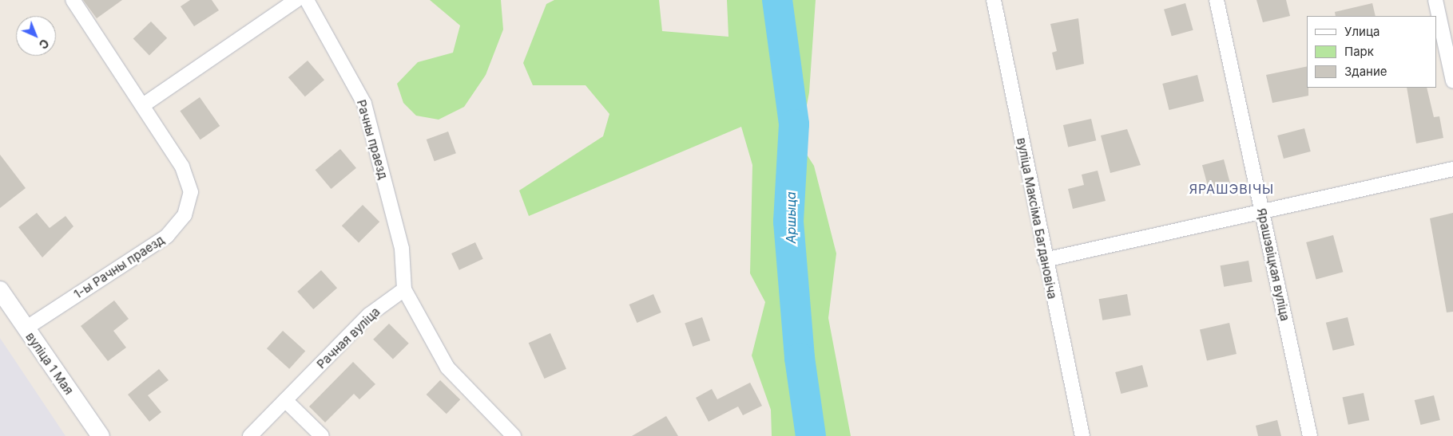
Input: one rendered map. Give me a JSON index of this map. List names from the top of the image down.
{
  "streets": {
    "street": [
      "Рачны праезд",
      "вуліца Максіма Багдановіча",
      "Ярашэвіцкая вуліца",
      "1-ы Рачны праезд",
      "Рачная вуліца",
      "вуліца 1 Мая"
    ]
  },
  "crossings": [
    ["Рачны праезд", "Рачная вуліца"],
    ["1-ы Рачны праезд", "вуліца 1 Мая"]
  ],
  "districts": ["ЯРАШЭВІЧЫ"],
  "water": ["Аршыца"],
  "legend": ["Улица", "Парк", "Здание"],
  "north": "bottom right"
}
